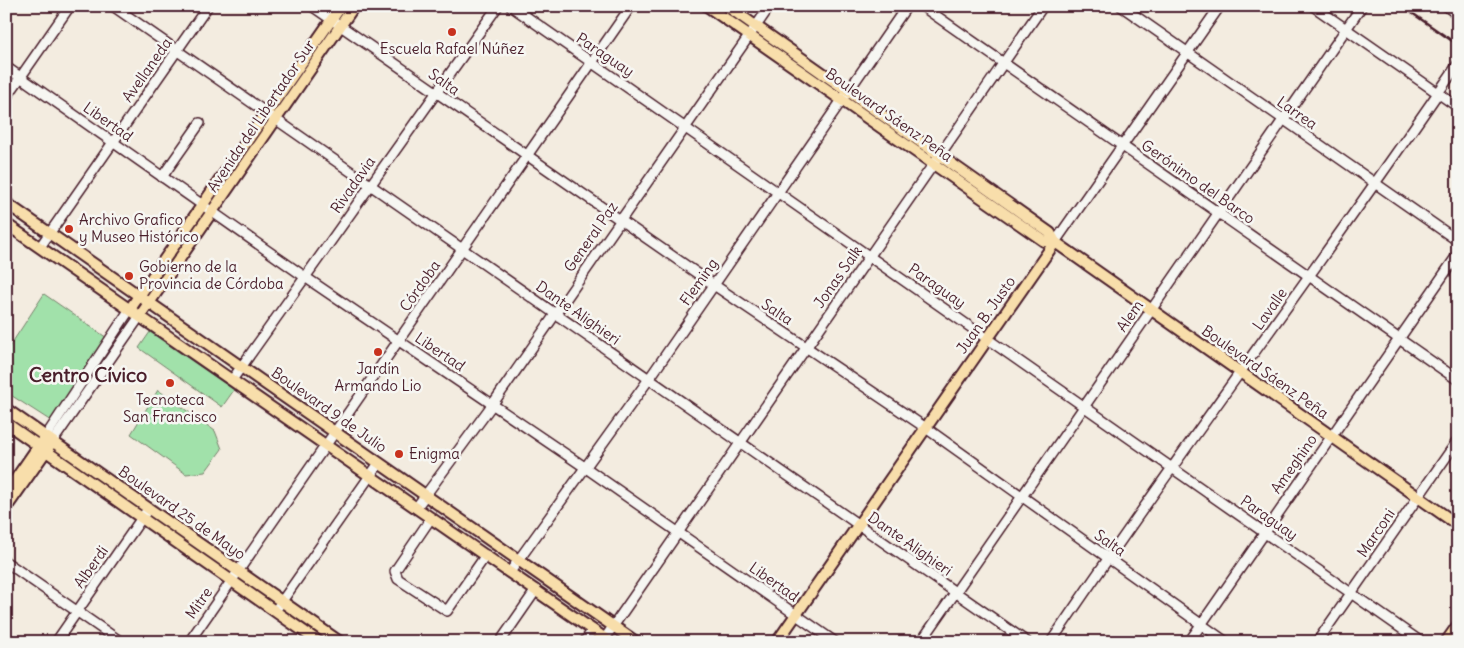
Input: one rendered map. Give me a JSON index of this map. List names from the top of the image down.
{
  "streets": {
    "main road": [
      "Boulevard Sáenz Peña",
      "Avenida del Libertador Sur",
      "Juan B. Justo",
      "Boulevard 9 de Julio",
      "Boulevard 25 de Mayo"
    ],
    "street": [
      "Paraguay",
      "Avellaneda",
      "Salta",
      "Larrea",
      "Libertad",
      "Gerónimo del Barco",
      "Rivadavia",
      "General Paz",
      "Jonas Salk",
      "Fleming",
      "Córdoba",
      "Lavalle",
      "Dante Alighieri",
      "Alem",
      "Ameghino",
      "Marconi",
      "Alberdi",
      "Mitre"
    ]
  },
  "crossings": [
    ["Paraguay", "General Paz"],
    ["Paraguay", "Jonas Salk"],
    ["Paraguay", "Fleming"],
    ["Paraguay", "Córdoba"],
    ["Paraguay", "Lavalle"],
    ["Paraguay", "Juan B. Justo"],
    ["Paraguay", "Alem"],
    ["Paraguay", "Ameghino"],
    ["Paraguay", "Marconi"],
    ["Avellaneda", "Libertad"],
    ["Avellaneda", "Dante Alighieri"],
    ["Avellaneda", "Boulevard 9 de Julio"],
    ["Salta", "Avenida del Libertador Sur"],
    ["Salta", "Rivadavia"],
    ["Salta", "General Paz"],
    ["Salta", "Jonas Salk"],
    ["Salta", "Fleming"],
    ["Salta", "Córdoba"],
    ["Salta", "Lavalle"],
    ["Salta", "Juan B. Justo"],
    ["Salta", "Alem"],
    ["Salta", "Ameghino"],
    ["Larrea", "Lavalle"],
    ["Larrea", "Juan B. Justo"],
    ["Larrea", "Alem"],
    ["Boulevard Sáenz Peña", "General Paz"],
    ["Boulevard Sáenz Peña", "Jonas Salk"],
    ["Boulevard Sáenz Peña", "Fleming"],
    ["Boulevard Sáenz Peña", "Lavalle"],
    ["Boulevard Sáenz Peña", "Juan B. Justo"],
    ["Boulevard Sáenz Peña", "Alem"],
    ["Boulevard Sáenz Peña", "Ameghino"],
    ["Boulevard Sáenz Peña", "Marconi"],
    ["Avenida del Libertador Sur", "Libertad"],
    ["Avenida del Libertador Sur", "Dante Alighieri"],
    ["Avenida del Libertador Sur", "Boulevard 9 de Julio"],
    ["Libertad", "Rivadavia"],
    ["Libertad", "General Paz"],
    ["Libertad", "Jonas Salk"],
    ["Libertad", "Fleming"],
    ["Libertad", "Córdoba"],
    ["Libertad", "Juan B. Justo"],
    ["Gerónimo del Barco", "Jonas Salk"],
    ["Gerónimo del Barco", "Lavalle"],
    ["Gerónimo del Barco", "Juan B. Justo"],
    ["Gerónimo del Barco", "Alem"],
    ["Gerónimo del Barco", "Ameghino"],
    ["Rivadavia", "Dante Alighieri"],
    ["Rivadavia", "Boulevard 9 de Julio"],
    ["General Paz", "Dante Alighieri"],
    ["General Paz", "Boulevard 9 de Julio"],
    ["Jonas Salk", "Dante Alighieri"],
    ["Jonas Salk", "Boulevard 9 de Julio"],
    ["Fleming", "Dante Alighieri"],
    ["Fleming", "Boulevard 9 de Julio"],
    ["Córdoba", "Dante Alighieri"],
    ["Córdoba", "Boulevard 9 de Julio"],
    ["Córdoba", "Boulevard 25 de Mayo"],
    ["Córdoba", "Mitre"],
    ["Dante Alighieri", "Juan B. Justo"],
    ["Dante Alighieri", "Alem"],
    ["Boulevard 25 de Mayo", "Alberdi"],
    ["Boulevard 25 de Mayo", "Mitre"]
  ],
  "districts": ["Centro Cívico"],
  "places": [
    "Escuela Rafael Núñez",
    "Archivo Grafico y Museo Histórico",
    "Gobierno de la Provincia de Córdoba",
    "Jardín Armando Lio",
    "Tecnoteca San Francisco",
    "Enigma"
  ]
}
